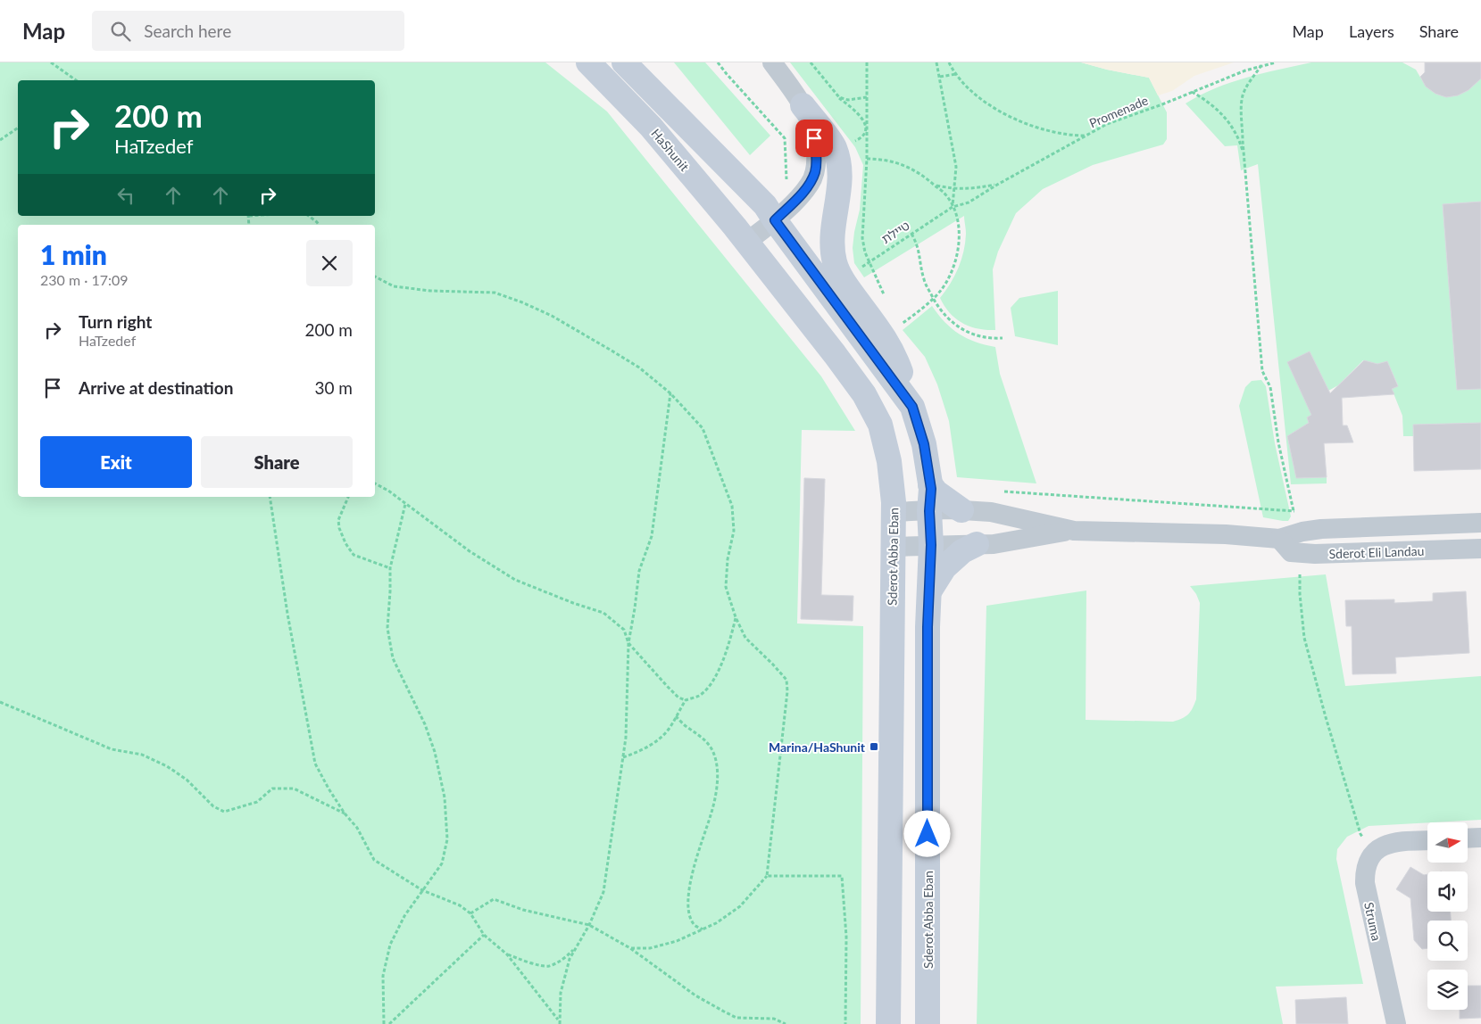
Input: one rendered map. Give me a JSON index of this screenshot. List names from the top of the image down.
{
  "streets": {
    "street": [
      "HaShunit",
      "Sderot Eli Landau",
      "Sderot Abba Eban",
      "Struma"
    ],
    "path": ["Promenade", "טיילת"]
  },
  "crossings": [
    ["Promenade", "טיילת"],
    ["HaShunit", "Sderot Abba Eban"],
    ["Sderot Eli Landau", "Sderot Abba Eban"]
  ],
  "places": {
    "transit": ["Marina/HaShunit"]
  },
  "north": "right",
  "page": {
    "header": "Map",
    "search": "Search here",
    "nav": ["Map", "Layers", "Share"],
    "turn": ["200 m", "HaTzedef"],
    "heading": ["1 min", "230 m · 17:09"],
    "list": [
      {
        "name": "Turn right",
        "note": "HaTzedef",
        "value": "200 m"
      },
      {
        "name": "Arrive at destination",
        "value": "30 m"
      }
    ],
    "buttons": ["Exit", "Share"]
  }
}
